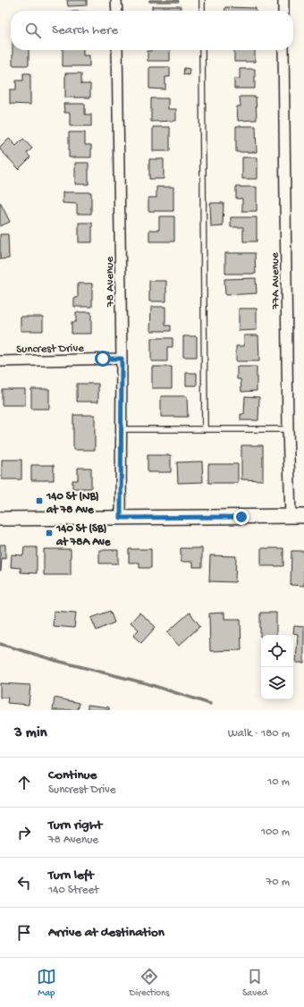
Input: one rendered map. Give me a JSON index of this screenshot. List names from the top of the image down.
{
  "streets": {
    "street": ["77A Avenue", "78 Avenue", "Suncrest Drive"]
  },
  "crossings": [
    ["78 Avenue", "Suncrest Drive"]
  ],
  "places": {
    "transit": ["140 St (NB) at 78 Ave", "140 St (SB) at 78A Ave"]
  },
  "page": {
    "search": "Search here",
    "heading": ["3 min", "Walk · 180 m"],
    "list": [
      ["Continue", "Suncrest Drive", "10 m"],
      ["Turn right", "78 Avenue", "100 m"],
      ["Turn left", "140 Street", "70 m"],
      "Arrive at destination"
    ],
    "nav": ["Map", "Directions", "Saved"]
  }
}
